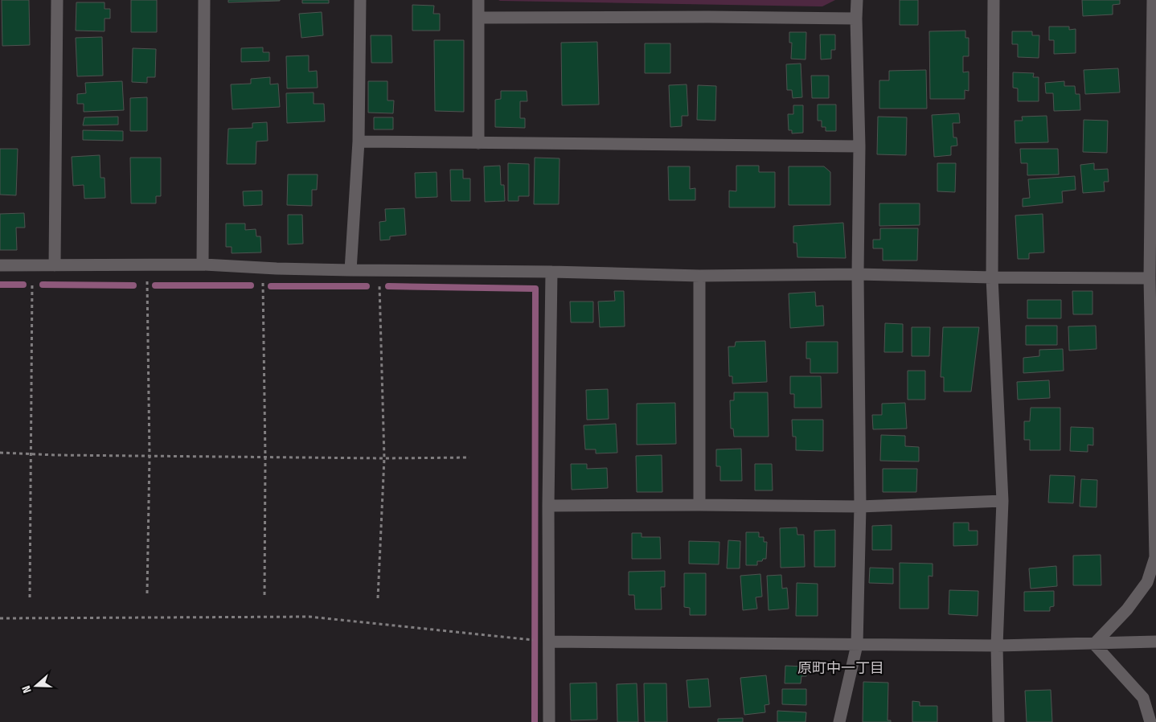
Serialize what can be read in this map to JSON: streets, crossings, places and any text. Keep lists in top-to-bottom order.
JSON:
{
  "districts": ["原町中一丁目"],
  "north": "left"
}
